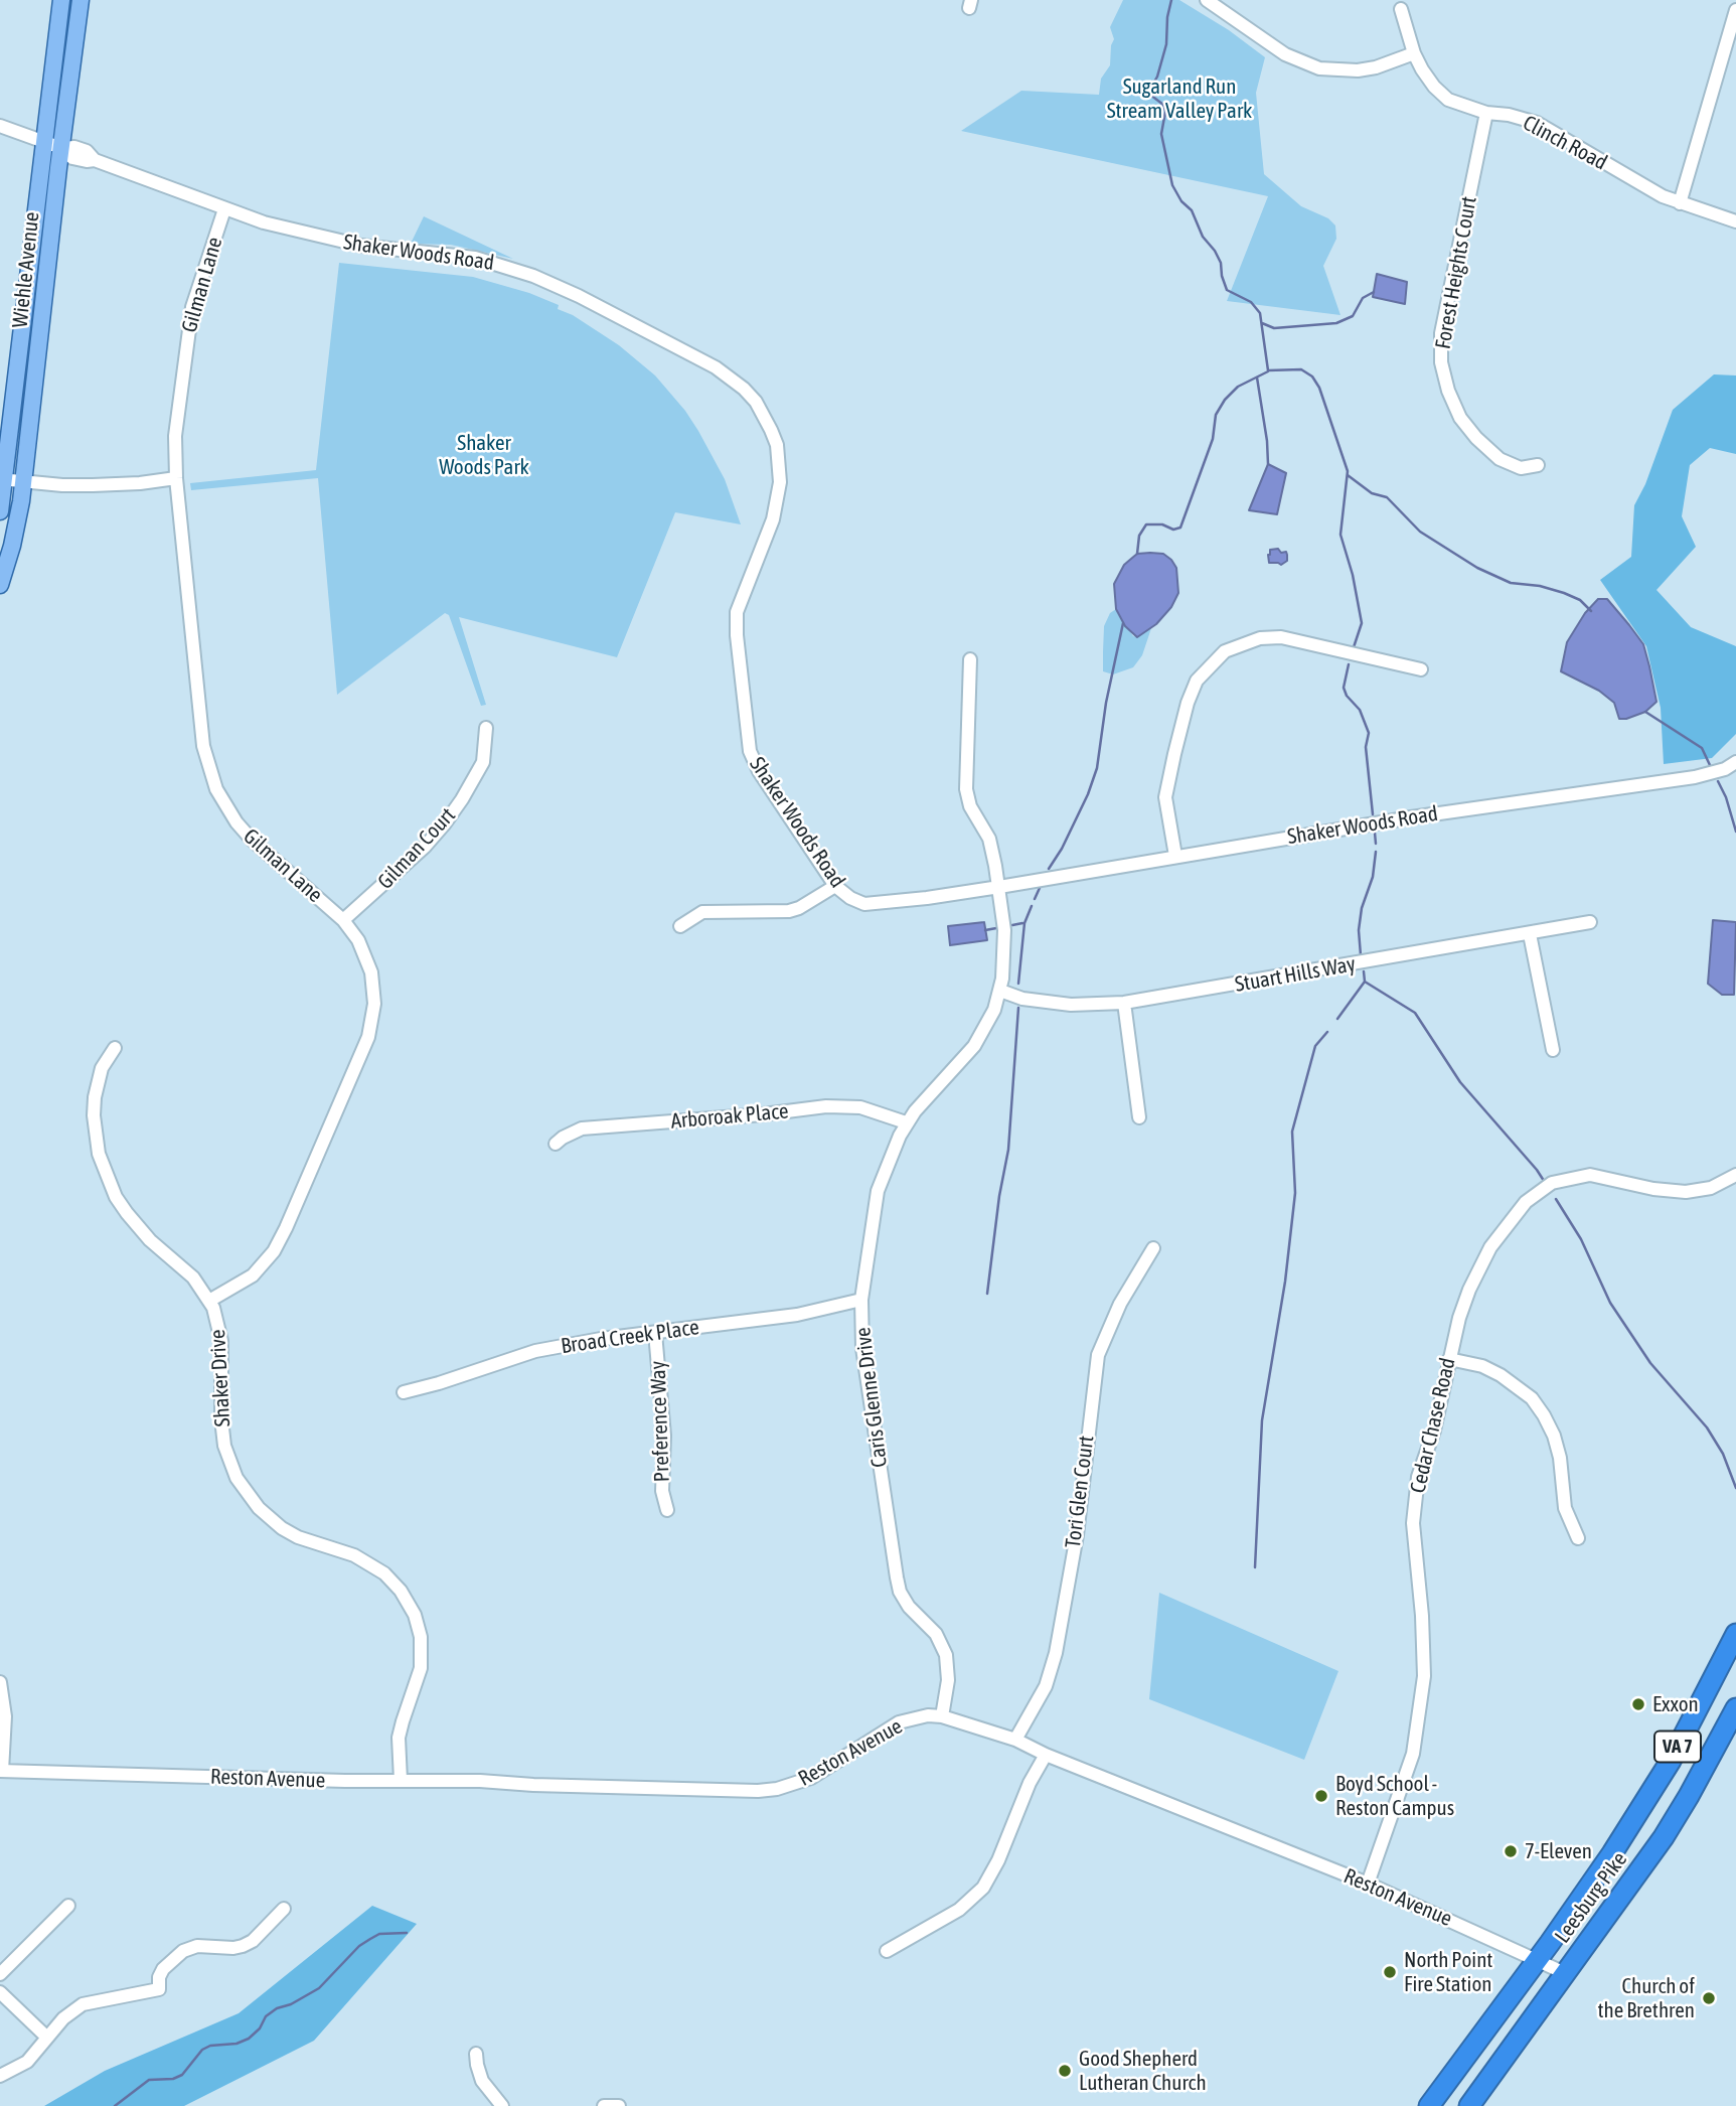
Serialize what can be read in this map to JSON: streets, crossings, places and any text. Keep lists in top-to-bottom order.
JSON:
{
  "streets": {
    "highway": ["VA 7", "Leesburg Pike"],
    "main road": ["Wiehle Avenue"],
    "street": [
      "Clinch Road",
      "Shaker Woods Road",
      "Forest Heights Court",
      "Gilman Lane",
      "Gilman Court",
      "Stuart Hills Way",
      "Arboroak Place",
      "Broad Creek Place",
      "Shaker Drive",
      "Caris Glenne Drive",
      "Preference Way",
      "Cedar Chase Road",
      "Tori Glen Court",
      "Reston Avenue"
    ]
  },
  "crossings": [
    ["Clinch Road", "Forest Heights Court"],
    ["Shaker Woods Road", "Wiehle Avenue"],
    ["Shaker Woods Road", "Gilman Lane"],
    ["Shaker Woods Road", "Caris Glenne Drive"],
    ["Gilman Lane", "Gilman Court"],
    ["Gilman Lane", "Shaker Drive"],
    ["Stuart Hills Way", "Caris Glenne Drive"],
    ["Arboroak Place", "Caris Glenne Drive"],
    ["Broad Creek Place", "Caris Glenne Drive"],
    ["Broad Creek Place", "Preference Way"],
    ["Shaker Drive", "Reston Avenue"],
    ["Caris Glenne Drive", "Reston Avenue"],
    ["Cedar Chase Road", "Reston Avenue"],
    ["Tori Glen Court", "Reston Avenue"],
    ["Reston Avenue", "Leesburg Pike"]
  ],
  "parks": ["Sugarland Run Stream Valley Park", "Shaker Woods Park"],
  "places": [
    "Exxon",
    "Boyd School - Reston Campus",
    "7-Eleven",
    "North Point Fire Station",
    "Church of the Brethren",
    "Good Shepherd Lutheran Church"
  ]
}
